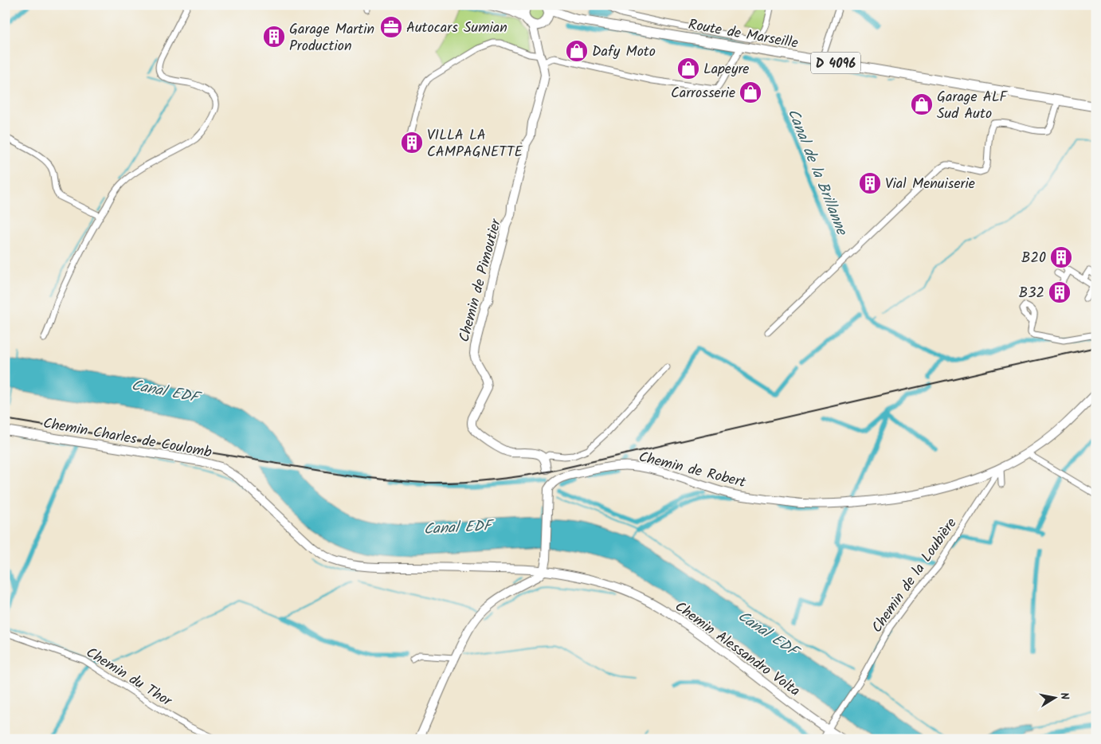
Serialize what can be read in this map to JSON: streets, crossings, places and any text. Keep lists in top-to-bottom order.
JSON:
{
  "streets": {
    "main road": ["Route de Marseille", "D 4096"],
    "street": [
      "Chemin de Pimoutier",
      "Chemin Charles de Coulomb",
      "Chemin de Robert",
      "Chemin de la Loubière",
      "Chemin Alessandro Volta",
      "Chemin du Thor"
    ]
  },
  "crossings": [
    ["Route de Marseille", "Chemin de Pimoutier"],
    ["Chemin Charles de Coulomb", "Chemin Alessandro Volta"],
    ["Chemin de Robert", "Chemin de la Loubière"],
    ["Chemin de la Loubière", "Chemin Alessandro Volta"]
  ],
  "water": ["Canal de la Brillanne", "Canal EDF"],
  "places": {
    "office": ["Autocars Sumian"],
    "building": [
      "Garage Martin Production",
      "VILLA LA CAMPAGNETTE",
      "Vial Menuiserie",
      "B20",
      "B32"
    ],
    "shop": [
      "Dafy Moto",
      "Lapeyre",
      "Carrosserie",
      "Garage ALF Sud Auto"
    ]
  },
  "north": "right"
}
